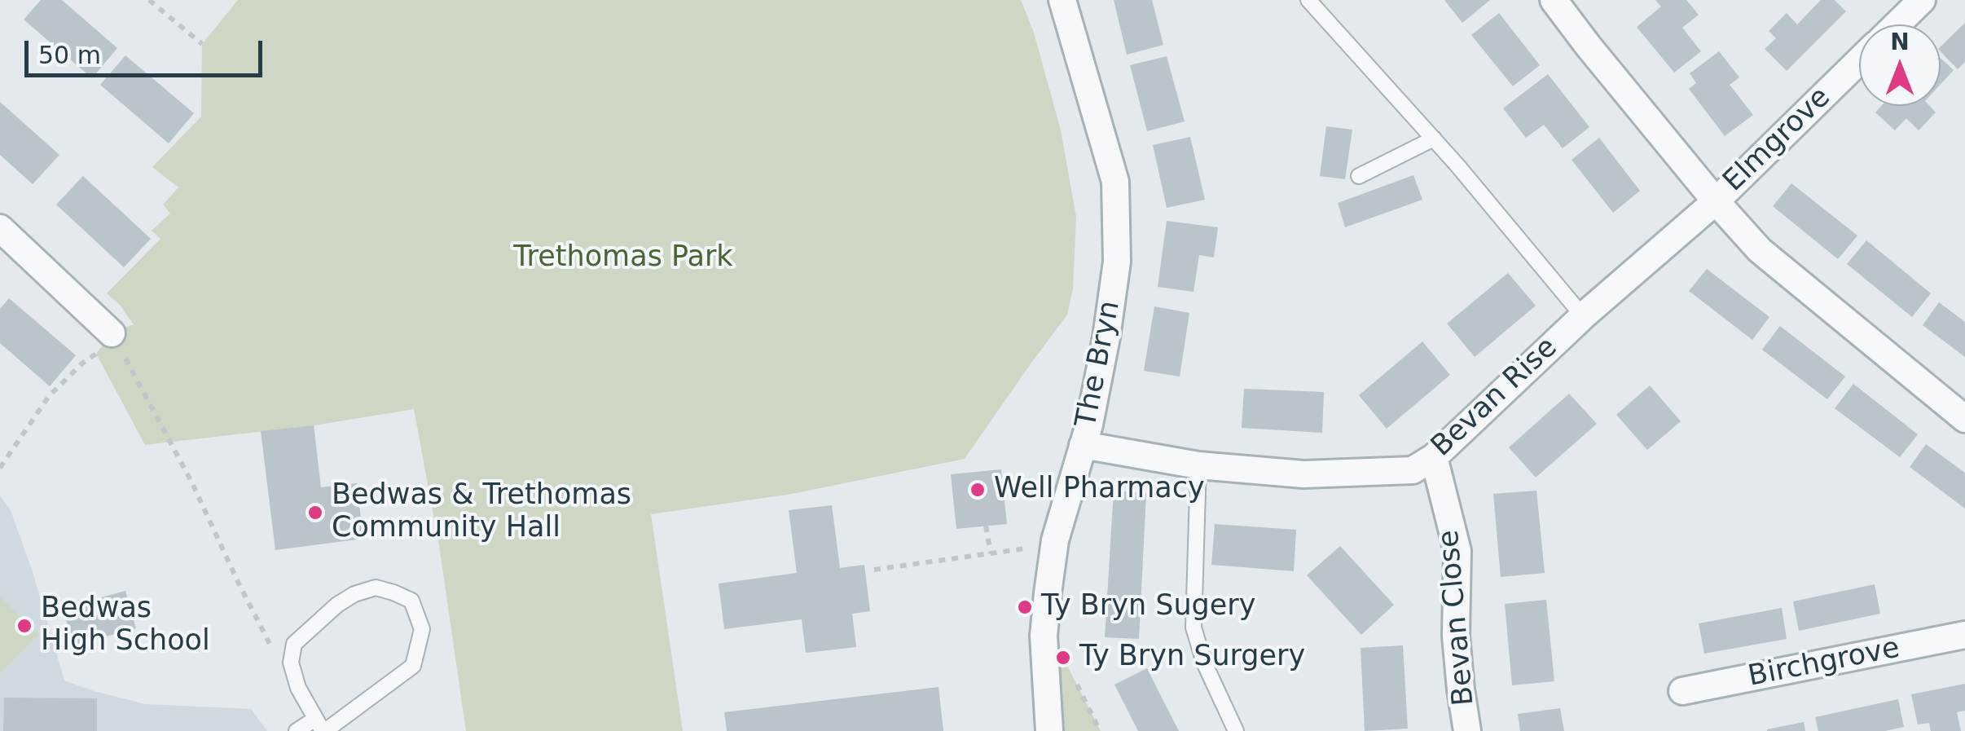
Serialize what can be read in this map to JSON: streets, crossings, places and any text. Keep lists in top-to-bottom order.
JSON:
{
  "streets": {
    "street": [
      "Elmgrove",
      "The Bryn",
      "Bevan Rise",
      "Bevan Close",
      "Birchgrove"
    ]
  },
  "crossings": [
    ["Elmgrove", "Bevan Rise"],
    ["The Bryn", "Bevan Rise"],
    ["Bevan Rise", "Bevan Close"]
  ],
  "parks": ["Trethomas Park"],
  "places": [
    "Well Pharmacy",
    "Bedwas & Trethomas Community Hall",
    "Ty Bryn Sugery",
    "Bedwas High School",
    "Ty Bryn Surgery"
  ],
  "scale_bar": "50 m",
  "north": "top"
}
